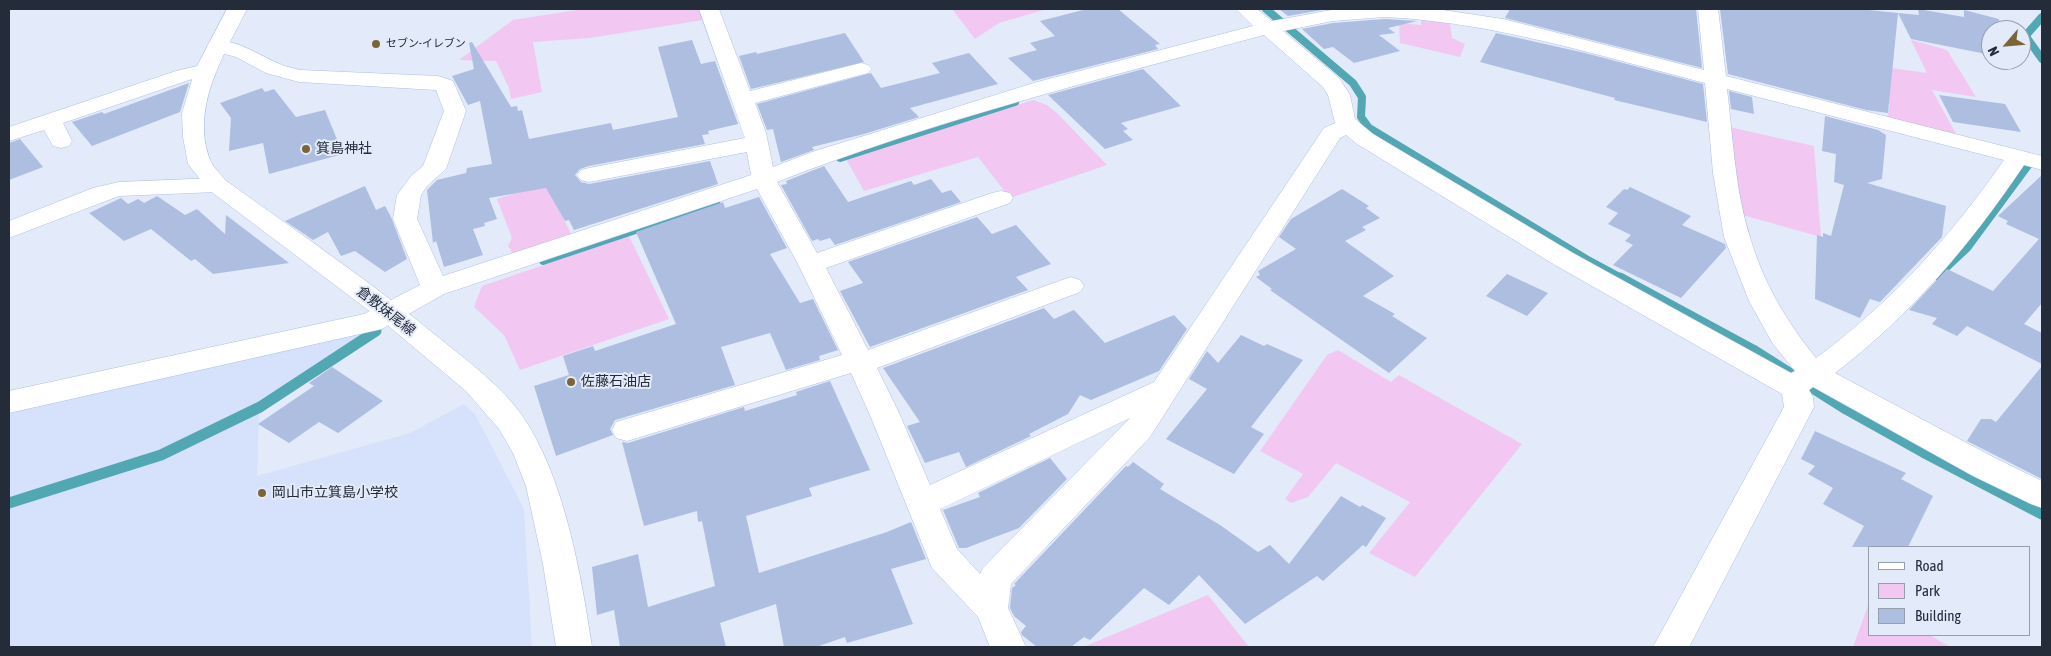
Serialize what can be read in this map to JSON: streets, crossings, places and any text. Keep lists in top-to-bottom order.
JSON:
{
  "streets": {
    "street": ["倉敷妹尾線"]
  },
  "places": [
    "セブン-イレブン",
    "箕島神社",
    "佐藤石油店",
    "岡山市立箕島小学校"
  ],
  "legend": ["Road", "Park", "Building"],
  "north": "bottom left"
}
